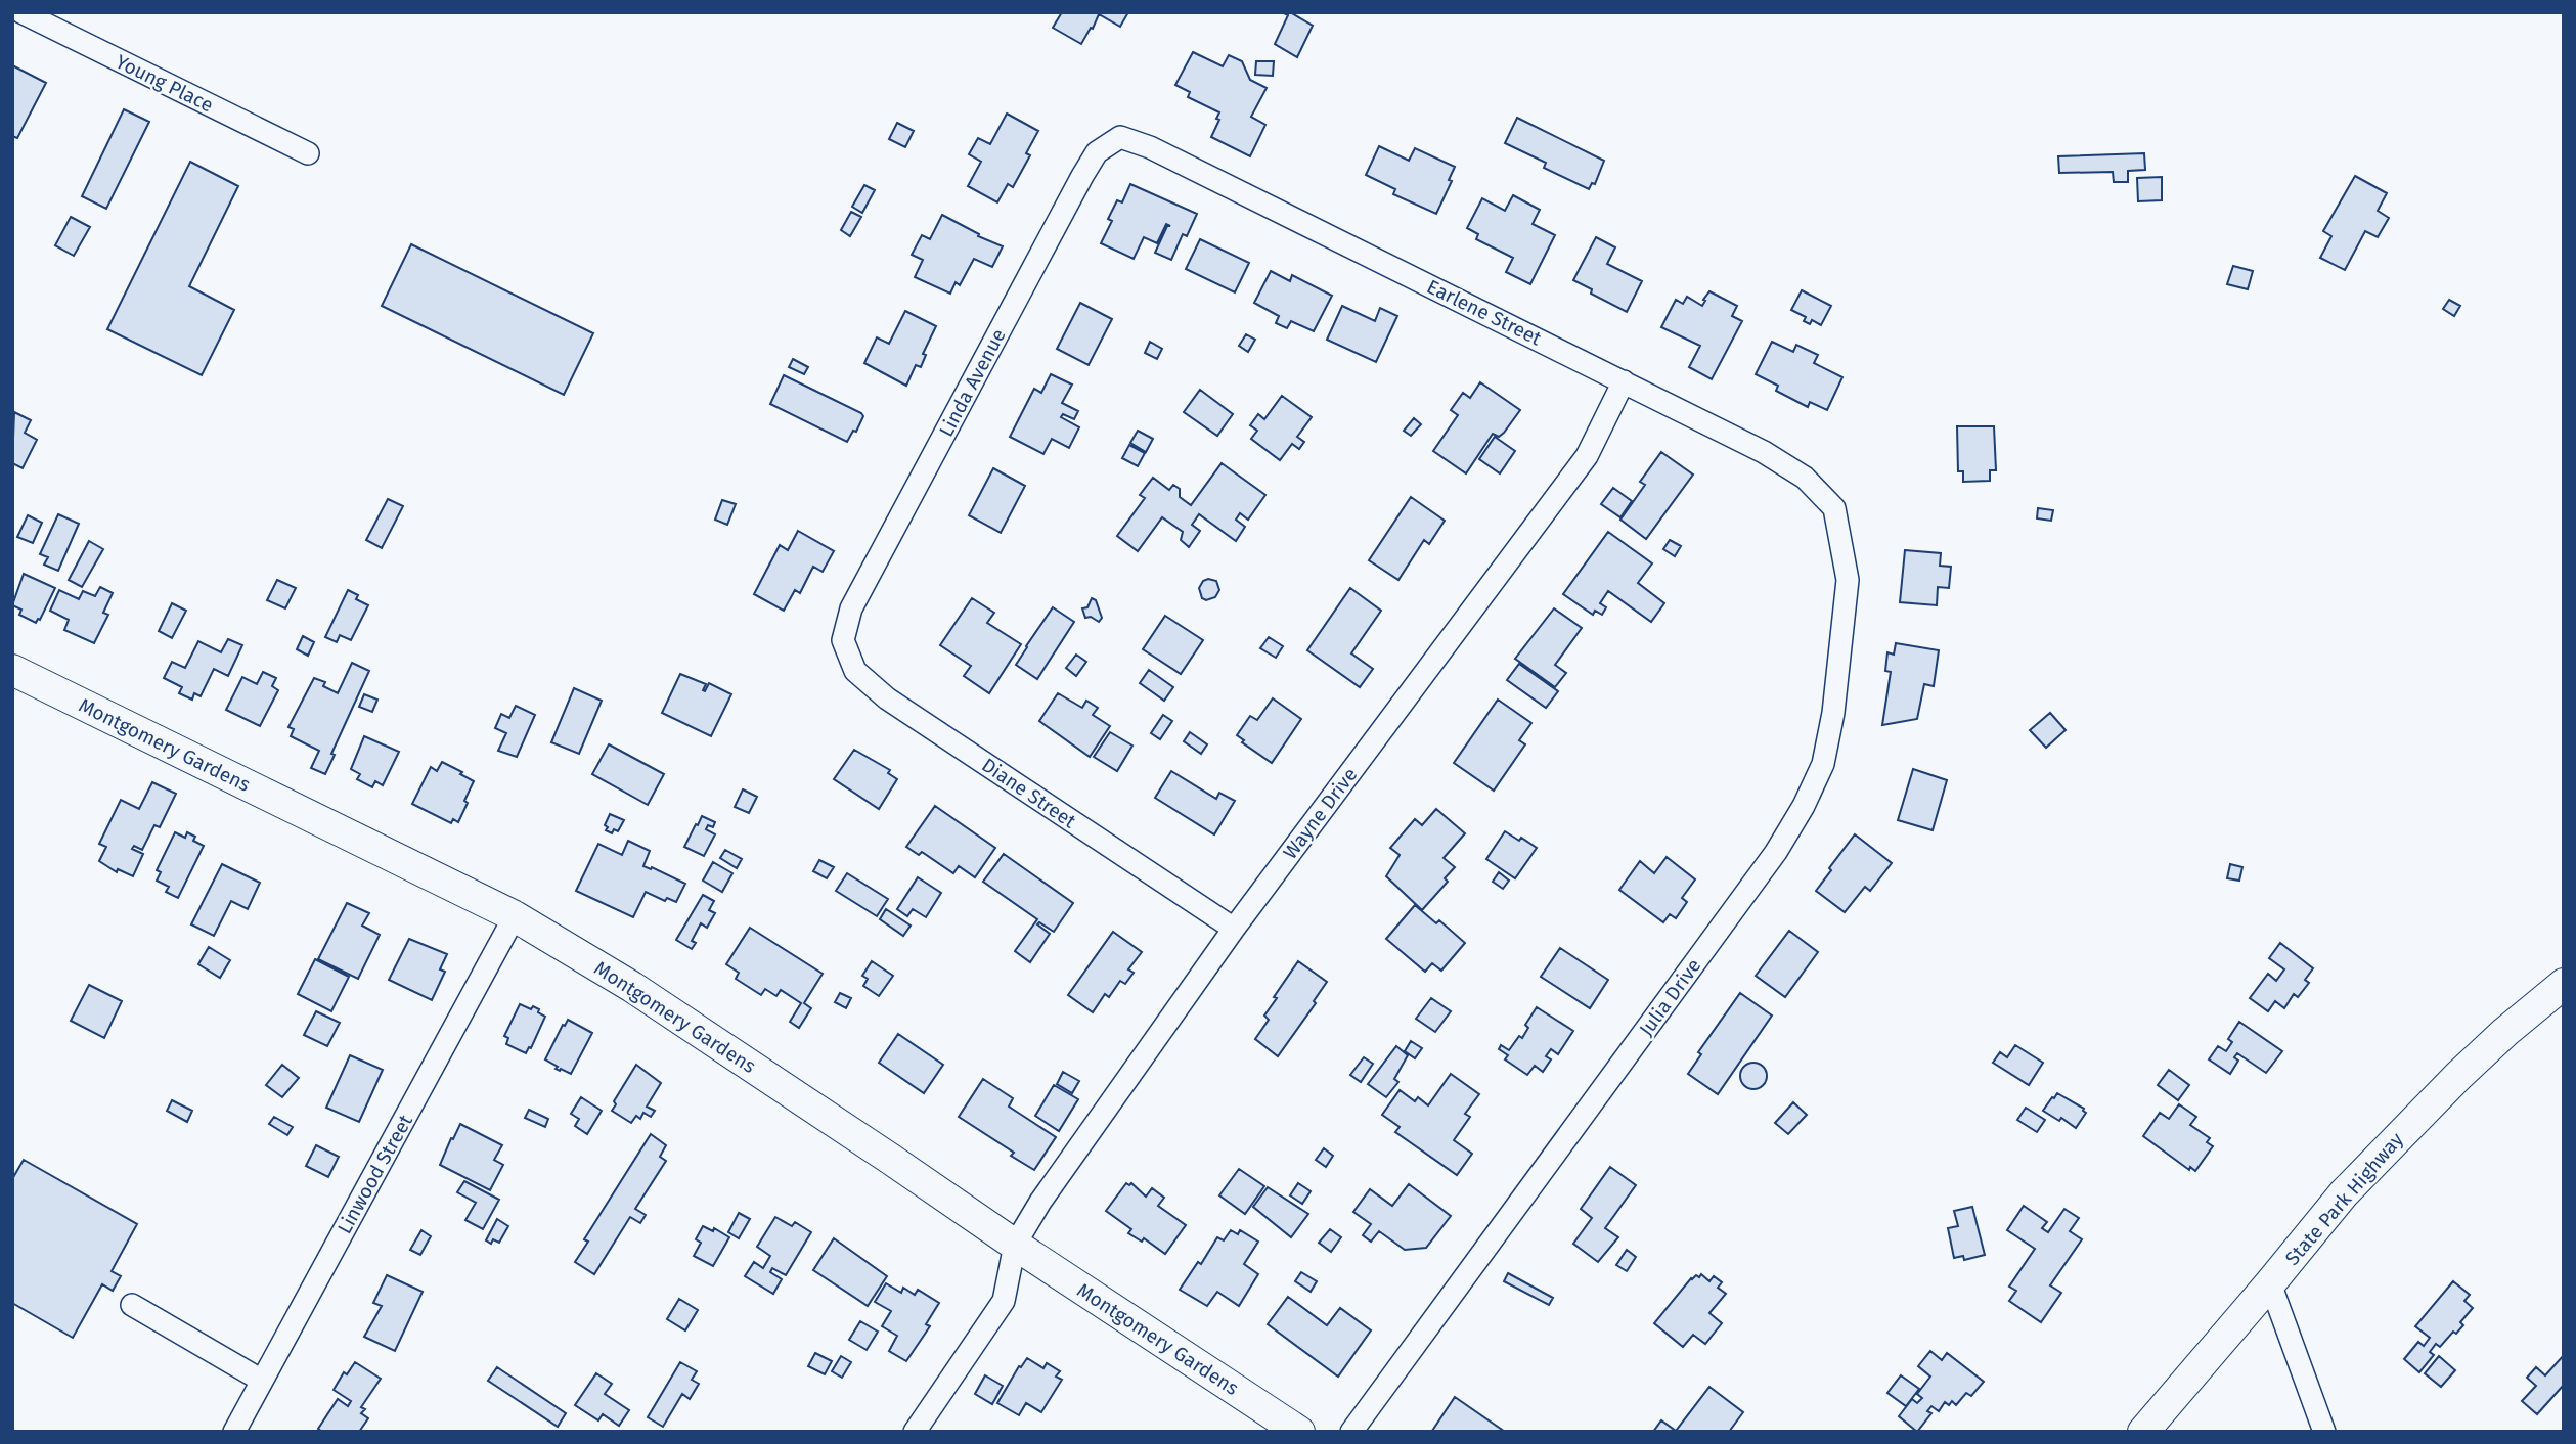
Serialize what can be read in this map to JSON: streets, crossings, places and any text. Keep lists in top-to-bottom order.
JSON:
{
  "streets": {
    "street": [
      "Young Place",
      "Earlene Street",
      "Linda Avenue",
      "Montgomery Gardens",
      "Diane Street",
      "Wayne Drive",
      "Julia Drive",
      "Linwood Street",
      "State Park Highway"
    ]
  },
  "crossings": [
    ["Earlene Street", "Linda Avenue"],
    ["Earlene Street", "Wayne Drive"],
    ["Earlene Street", "Julia Drive"],
    ["Linda Avenue", "Diane Street"],
    ["Montgomery Gardens", "Wayne Drive"],
    ["Montgomery Gardens", "Linwood Street"],
    ["Diane Street", "Wayne Drive"]
  ]
}
